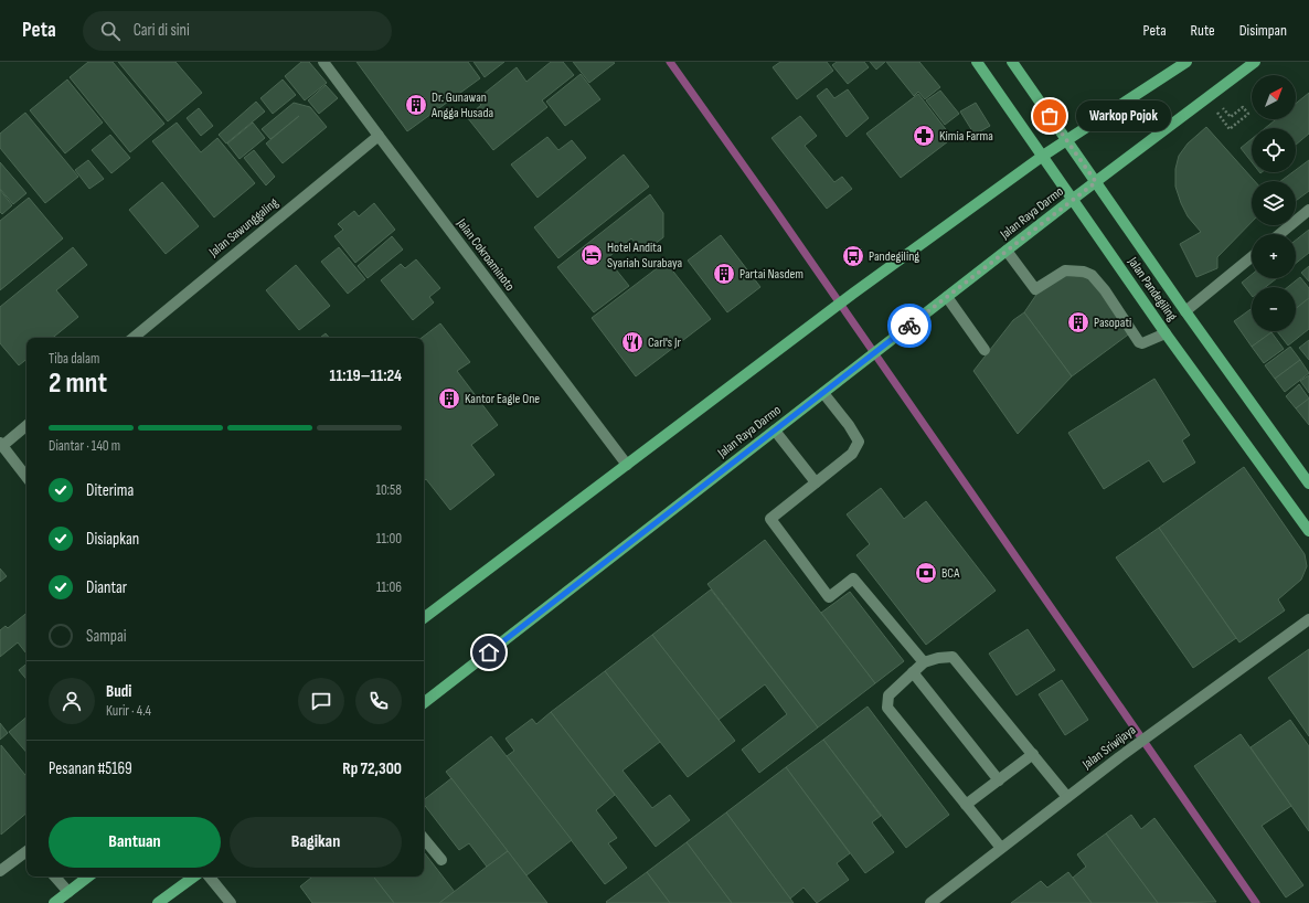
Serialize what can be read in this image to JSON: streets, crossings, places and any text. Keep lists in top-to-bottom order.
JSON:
{
  "streets": {
    "main road": ["Jalan Raya Darmo", "Jalan Pandegiling"],
    "street": ["Jalan Sawunggaling", "Jalan Cokroaminoto", "Jalan Sriwijaya"]
  },
  "crossings": [
    ["Jalan Raya Darmo", "Jalan Pandegiling"],
    ["Jalan Sawunggaling", "Jalan Cokroaminoto"]
  ],
  "places": {
    "building": [
      "Dr. Gunawan Angga Husada",
      "Partai Nasdem",
      "Pasopati",
      "Kantor Eagle One"
    ],
    "other": ["Warkop Pojok"],
    "pharmacy": ["Kimia Farma"],
    "hotel": ["Hotel Andita Syariah Surabaya"],
    "bus stop": ["Pandegiling"],
    "restaurant": ["Carl's Jr"],
    "bank": ["BCA"]
  },
  "north": "top right",
  "page": {
    "header": "Peta",
    "search": "Cari di sini",
    "nav": ["Peta", "Rute", "Disimpan"],
    "map_buttons": ["+", "−"],
    "bubble": "Warkop Pojok",
    "heading": ["2 mnt", "Tiba dalam", "11:19–11:24"],
    "panel": [
      "Budi",
      "Kurir · 4.4",
      "Pesanan #5169",
      "Rp 72,300"
    ],
    "bar": "Diantar · 140 m",
    "list": [
      ["Diterima", "10:58"],
      ["Disiapkan", "11:00"],
      ["Diantar", "11:06"],
      "Sampai"
    ],
    "buttons": ["Bantuan", "Bagikan"]
  }
}
